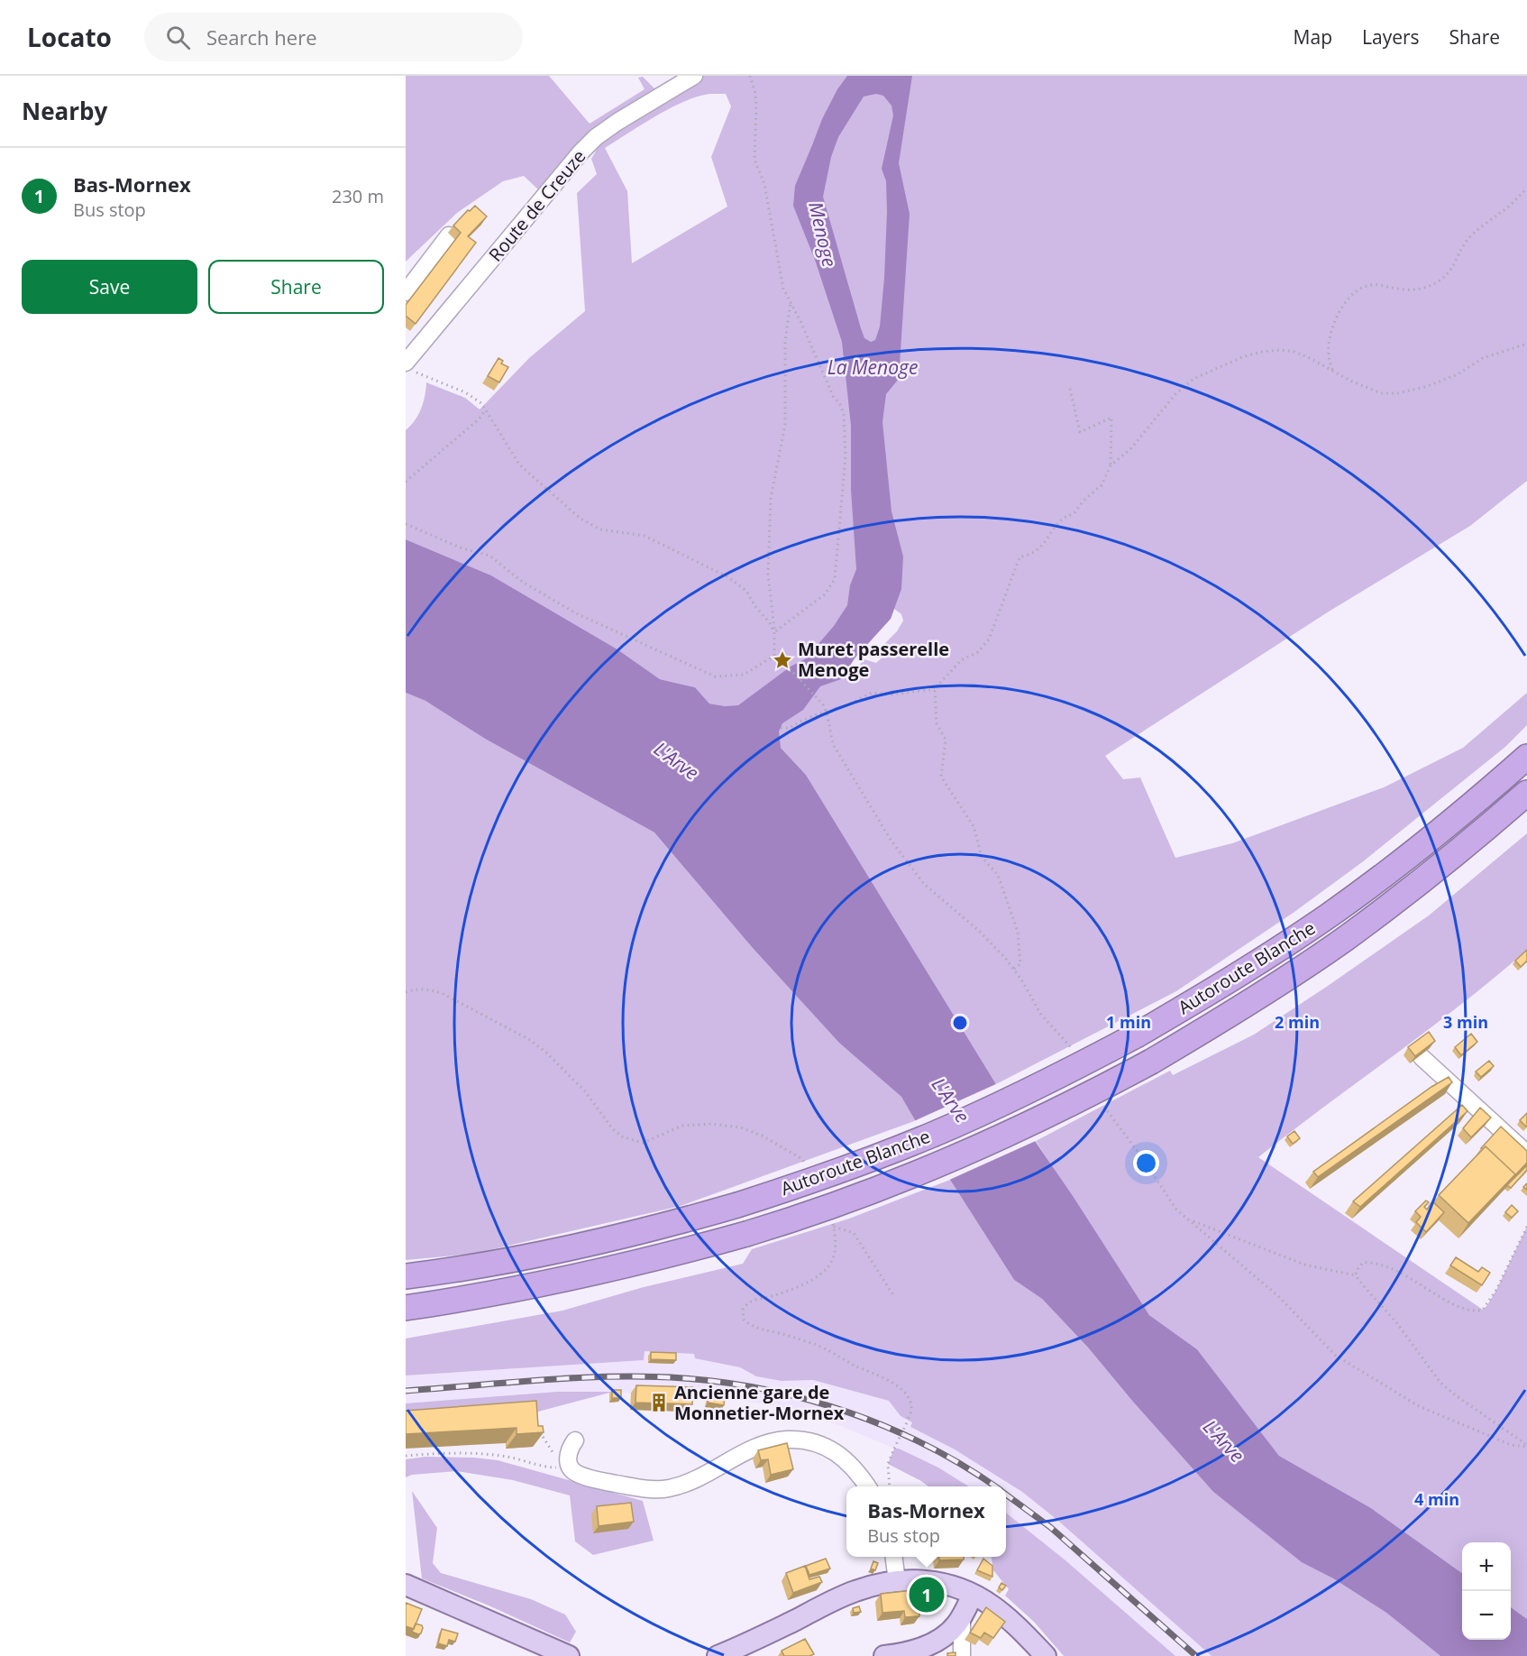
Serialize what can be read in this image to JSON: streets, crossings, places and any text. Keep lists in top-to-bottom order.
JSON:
{
  "streets": {
    "highway": ["Autoroute Blanche"],
    "street": ["Route de Creuze"]
  },
  "water": ["Menoge", "La Menoge", "L'Arve"],
  "places": {
    "place": ["Muret passerelle Menoge"],
    "building": ["Ancienne gare de Monnetier-Mornex"]
  },
  "page": {
    "header": "Locato",
    "search": "Search here",
    "nav": ["Map", "Layers", "Share"],
    "heading": "Nearby",
    "list": [
      {
        "mark": "1",
        "name": "Bas-Mornex",
        "note": "Bus stop",
        "value": "230 m"
      }
    ],
    "buttons": ["Save", "Share"],
    "popup": ["Bas-Mornex", "Bus stop"],
    "map_buttons": ["+", "−"],
    "pins": "1"
  },
  "rings": [
    "1 min",
    "2 min",
    "3 min",
    "4 min"
  ]
}
